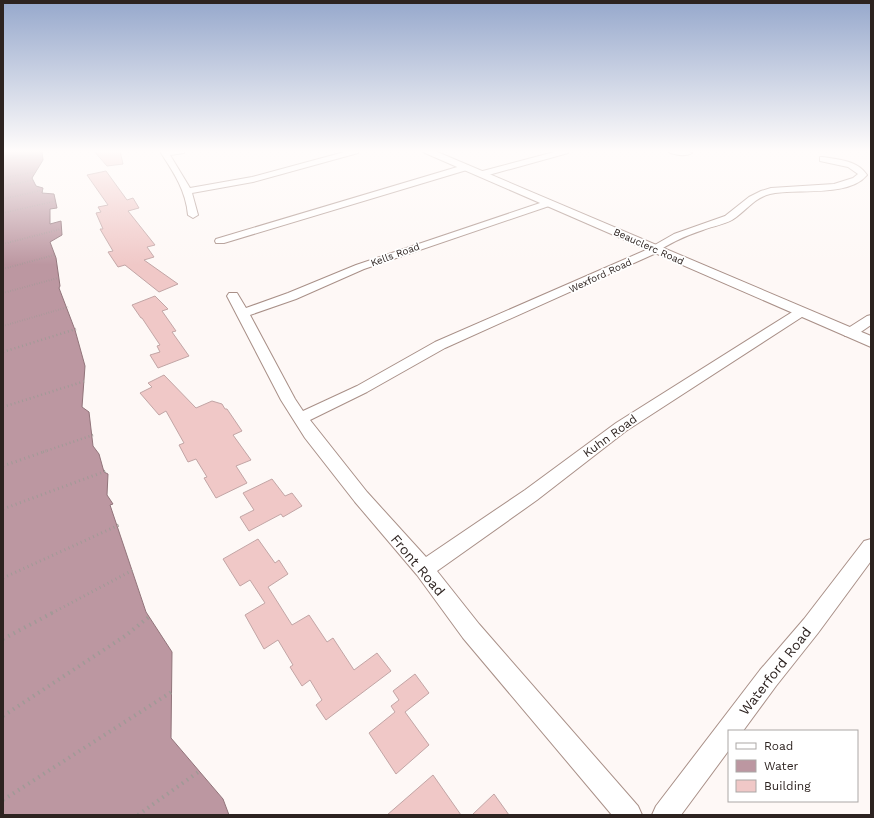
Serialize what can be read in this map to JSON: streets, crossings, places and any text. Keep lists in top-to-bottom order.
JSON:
{
  "streets": {
    "street": [
      "Beauclerc Road",
      "Kells Road",
      "Wexford Road",
      "Kuhn Road",
      "Front Road",
      "Waterford Road"
    ]
  },
  "crossings": [
    ["Beauclerc Road", "Kells Road"],
    ["Beauclerc Road", "Wexford Road"],
    ["Beauclerc Road", "Kuhn Road"],
    ["Kells Road", "Front Road"],
    ["Wexford Road", "Front Road"],
    ["Kuhn Road", "Front Road"]
  ],
  "legend": ["Road", "Water", "Building"]
}
